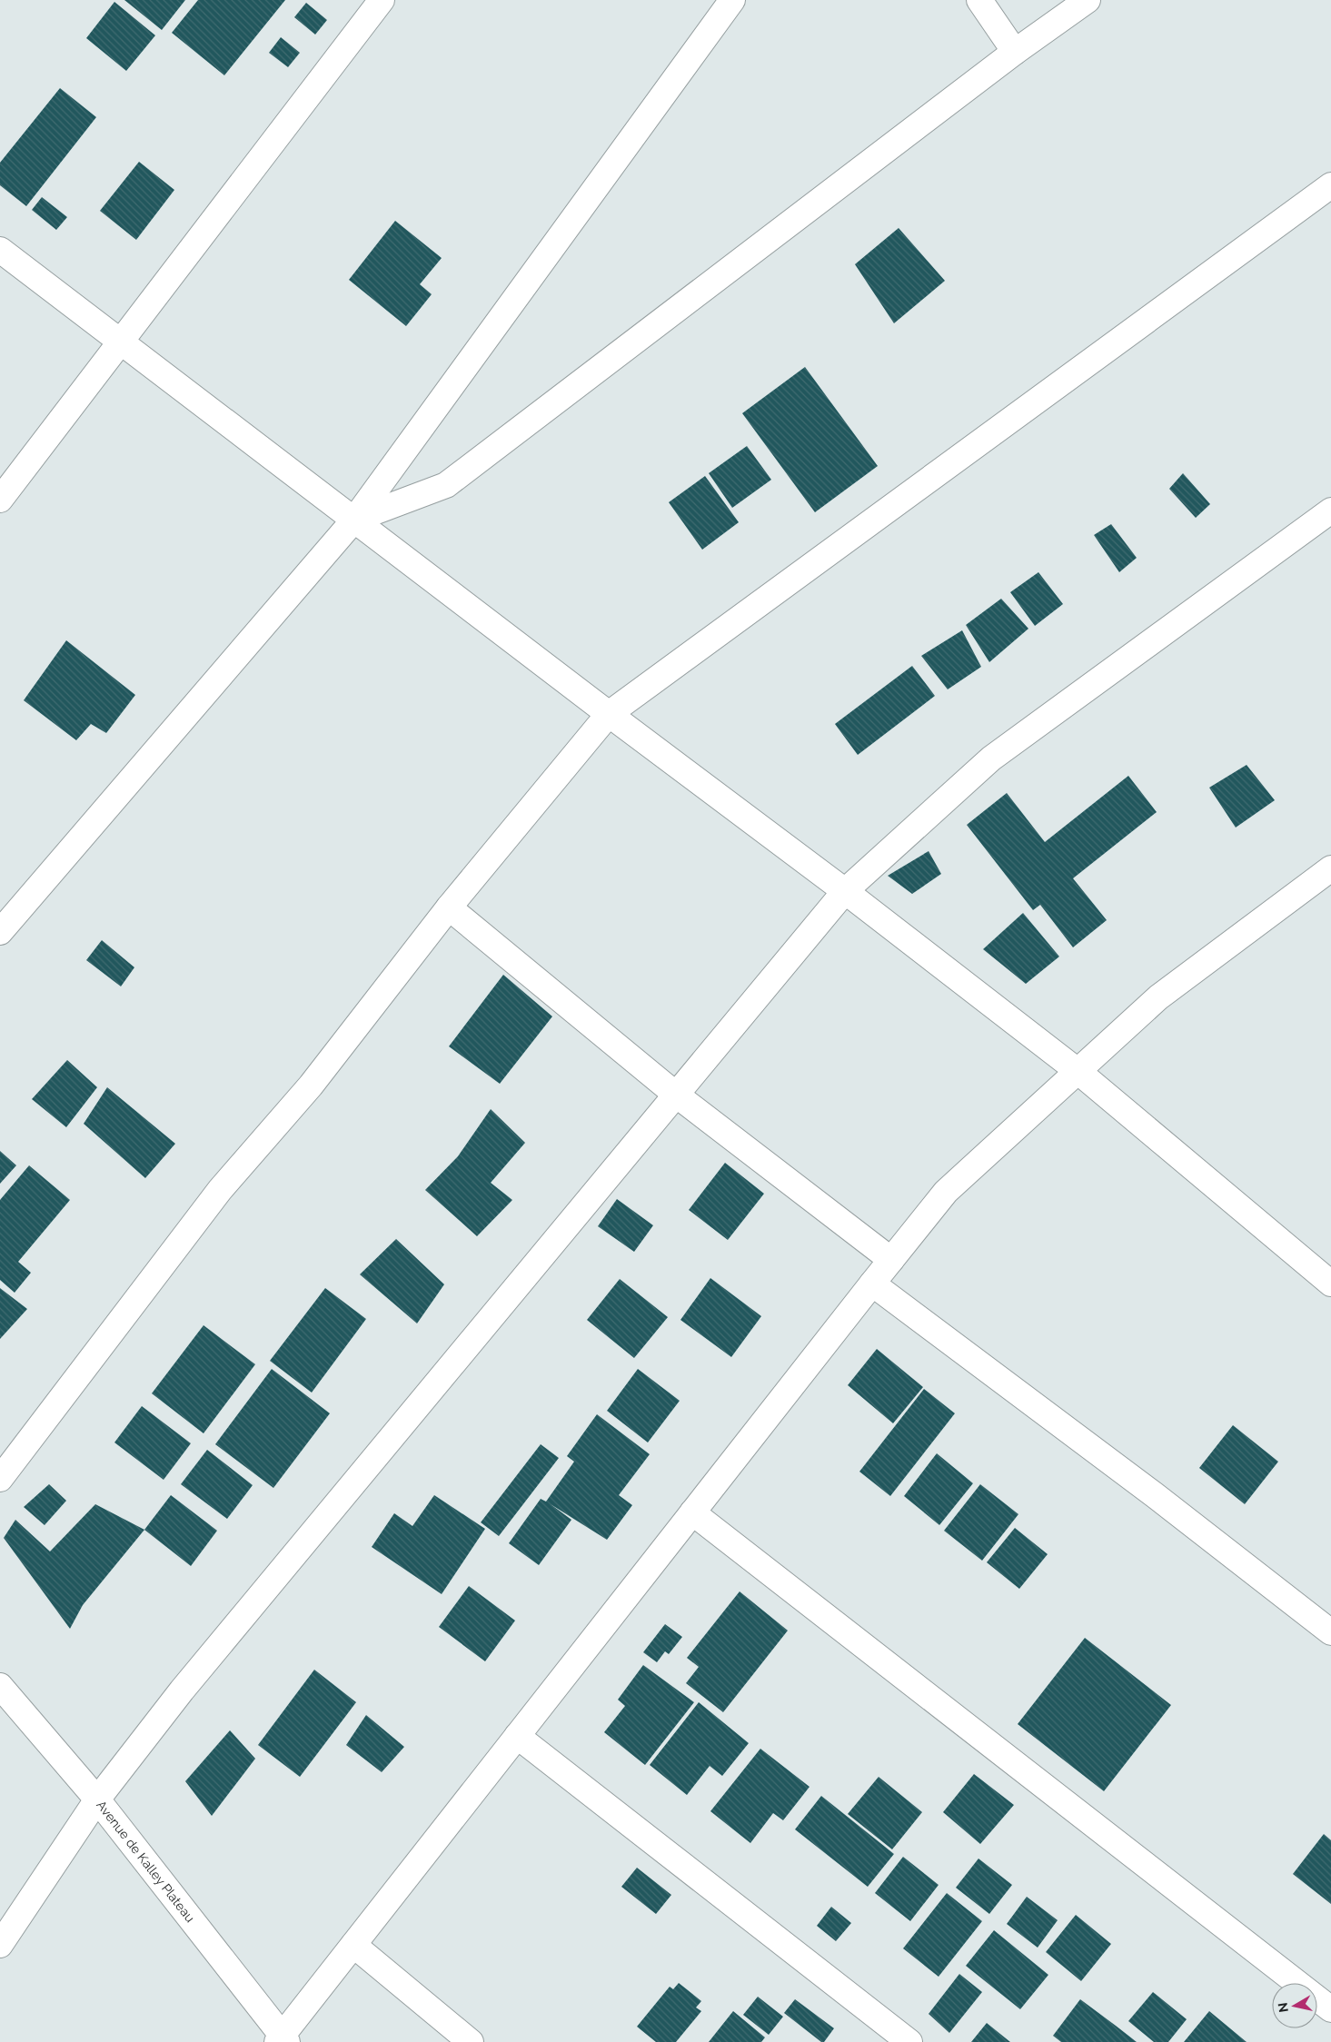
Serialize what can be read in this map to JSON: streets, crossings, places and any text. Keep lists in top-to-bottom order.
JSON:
{
  "streets": {
    "street": ["Avenue de Kalley Plateau"]
  },
  "north": "left"
}
